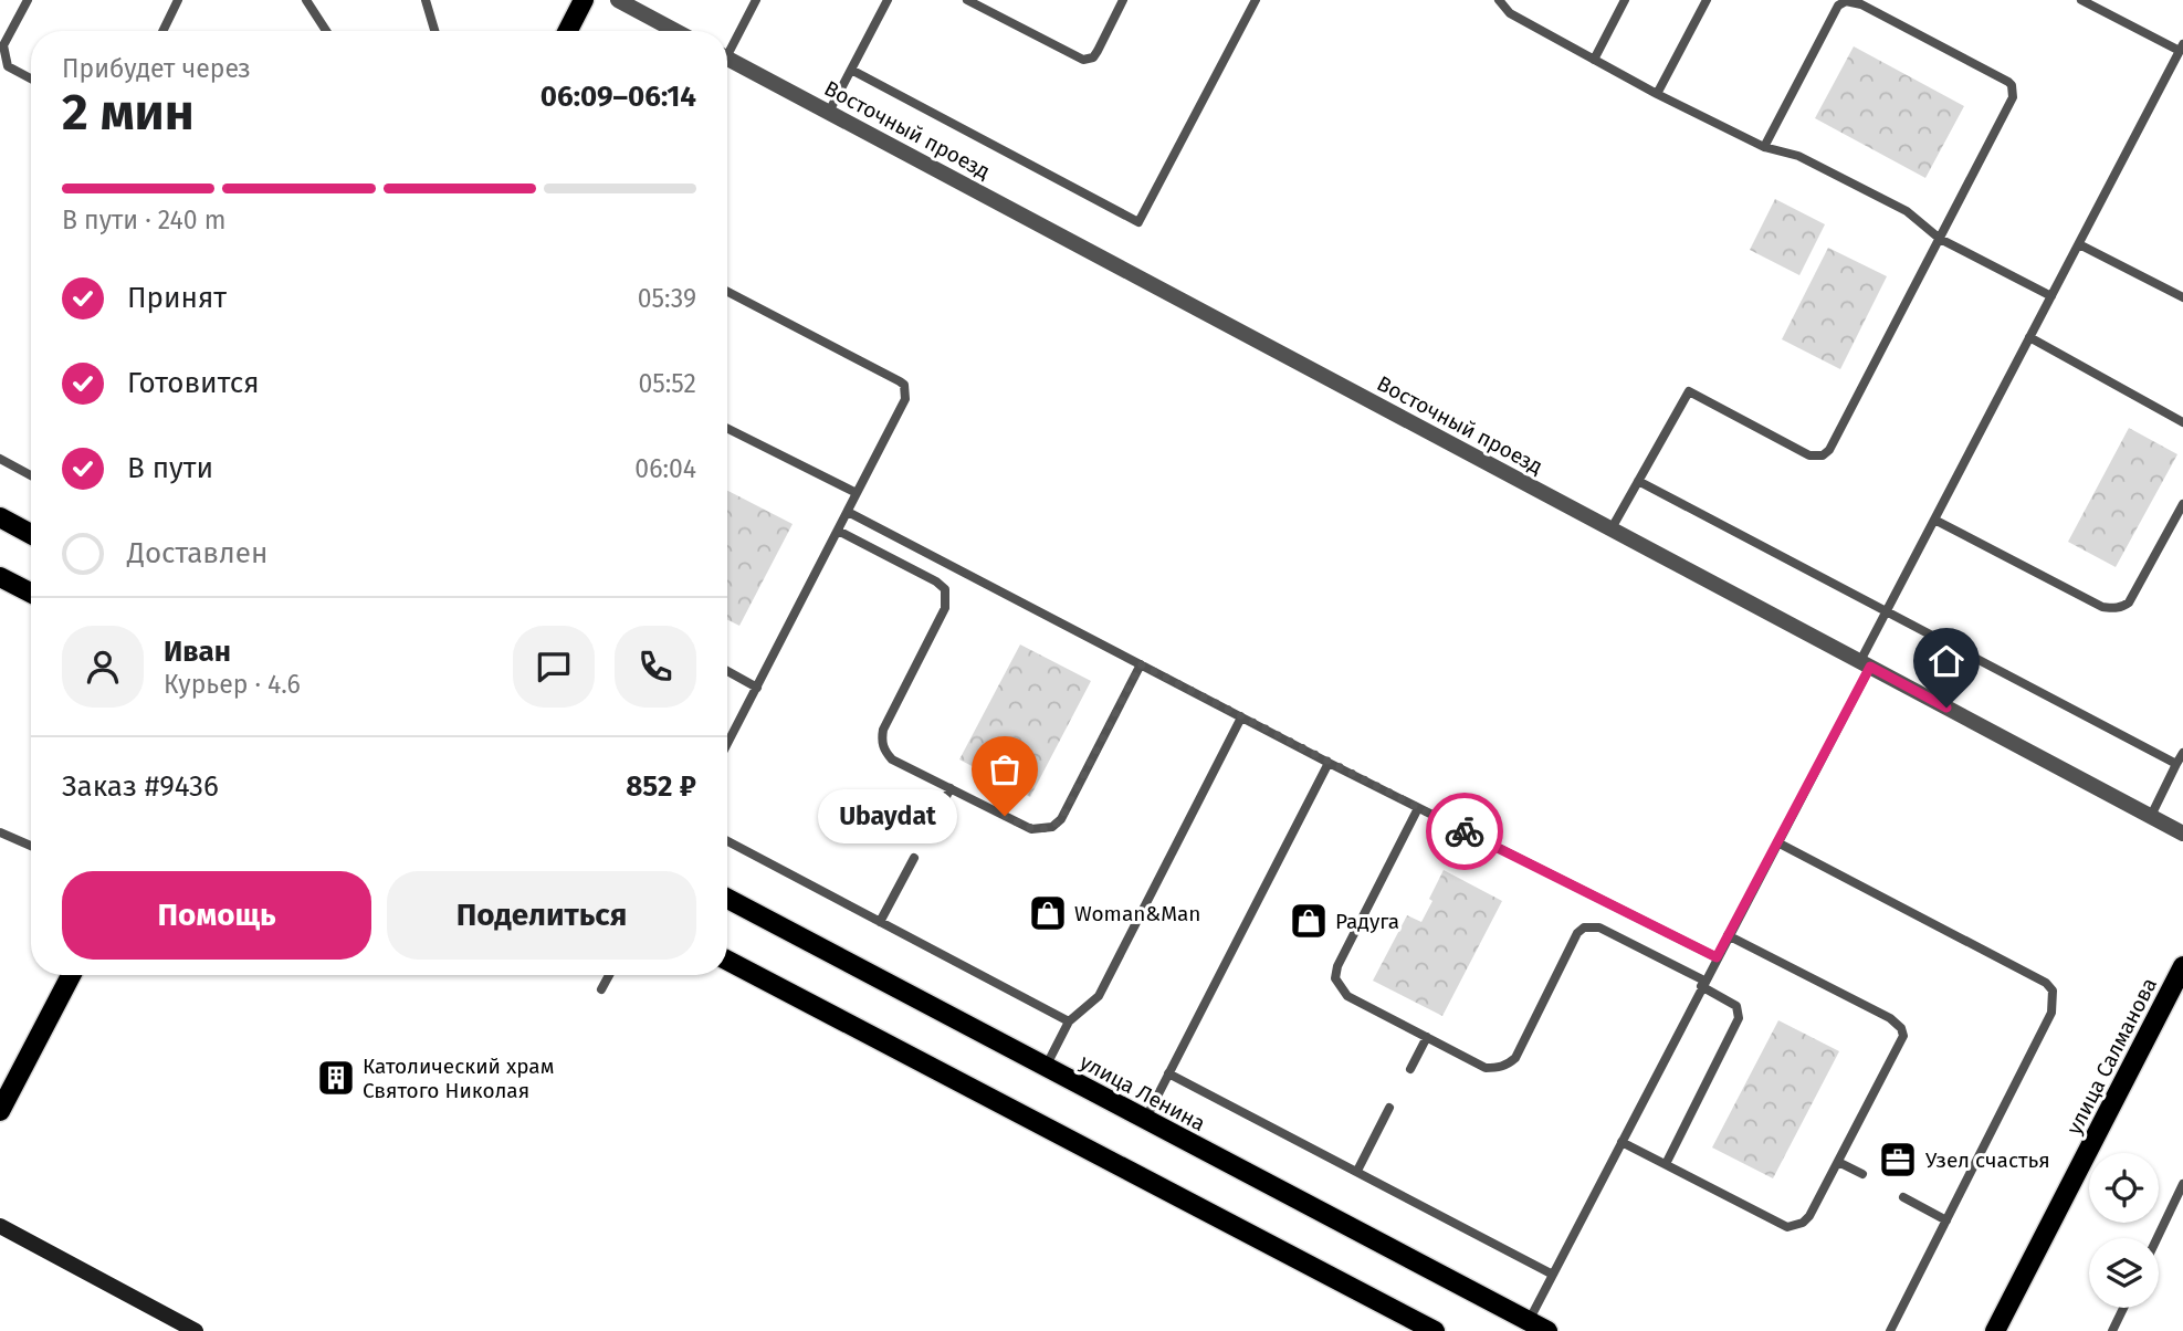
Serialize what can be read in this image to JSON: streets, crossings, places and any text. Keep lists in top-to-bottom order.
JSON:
{
  "streets": {
    "main road": ["улица Салманова", "улица Ленина"],
    "street": ["Восточный проезд"]
  },
  "places": {
    "other": ["Ubaydat"],
    "shop": ["Woman&Man", "Радуга"],
    "building": ["Католический храм Святого Николая"],
    "office": ["Узел счастья"]
  },
  "page": {
    "heading": ["2 мин", "Прибудет через", "06:09–06:14"],
    "panel": [
      "Иван",
      "Курьер · 4.6",
      "Заказ #9436",
      "852 ₽"
    ],
    "bar": "В пути · 240 m",
    "list": [
      ["Принят", "05:39"],
      ["Готовится", "05:52"],
      ["В пути", "06:04"],
      "Доставлен"
    ],
    "bubble": "Ubaydat",
    "buttons": ["Помощь", "Поделиться"]
  }
}
